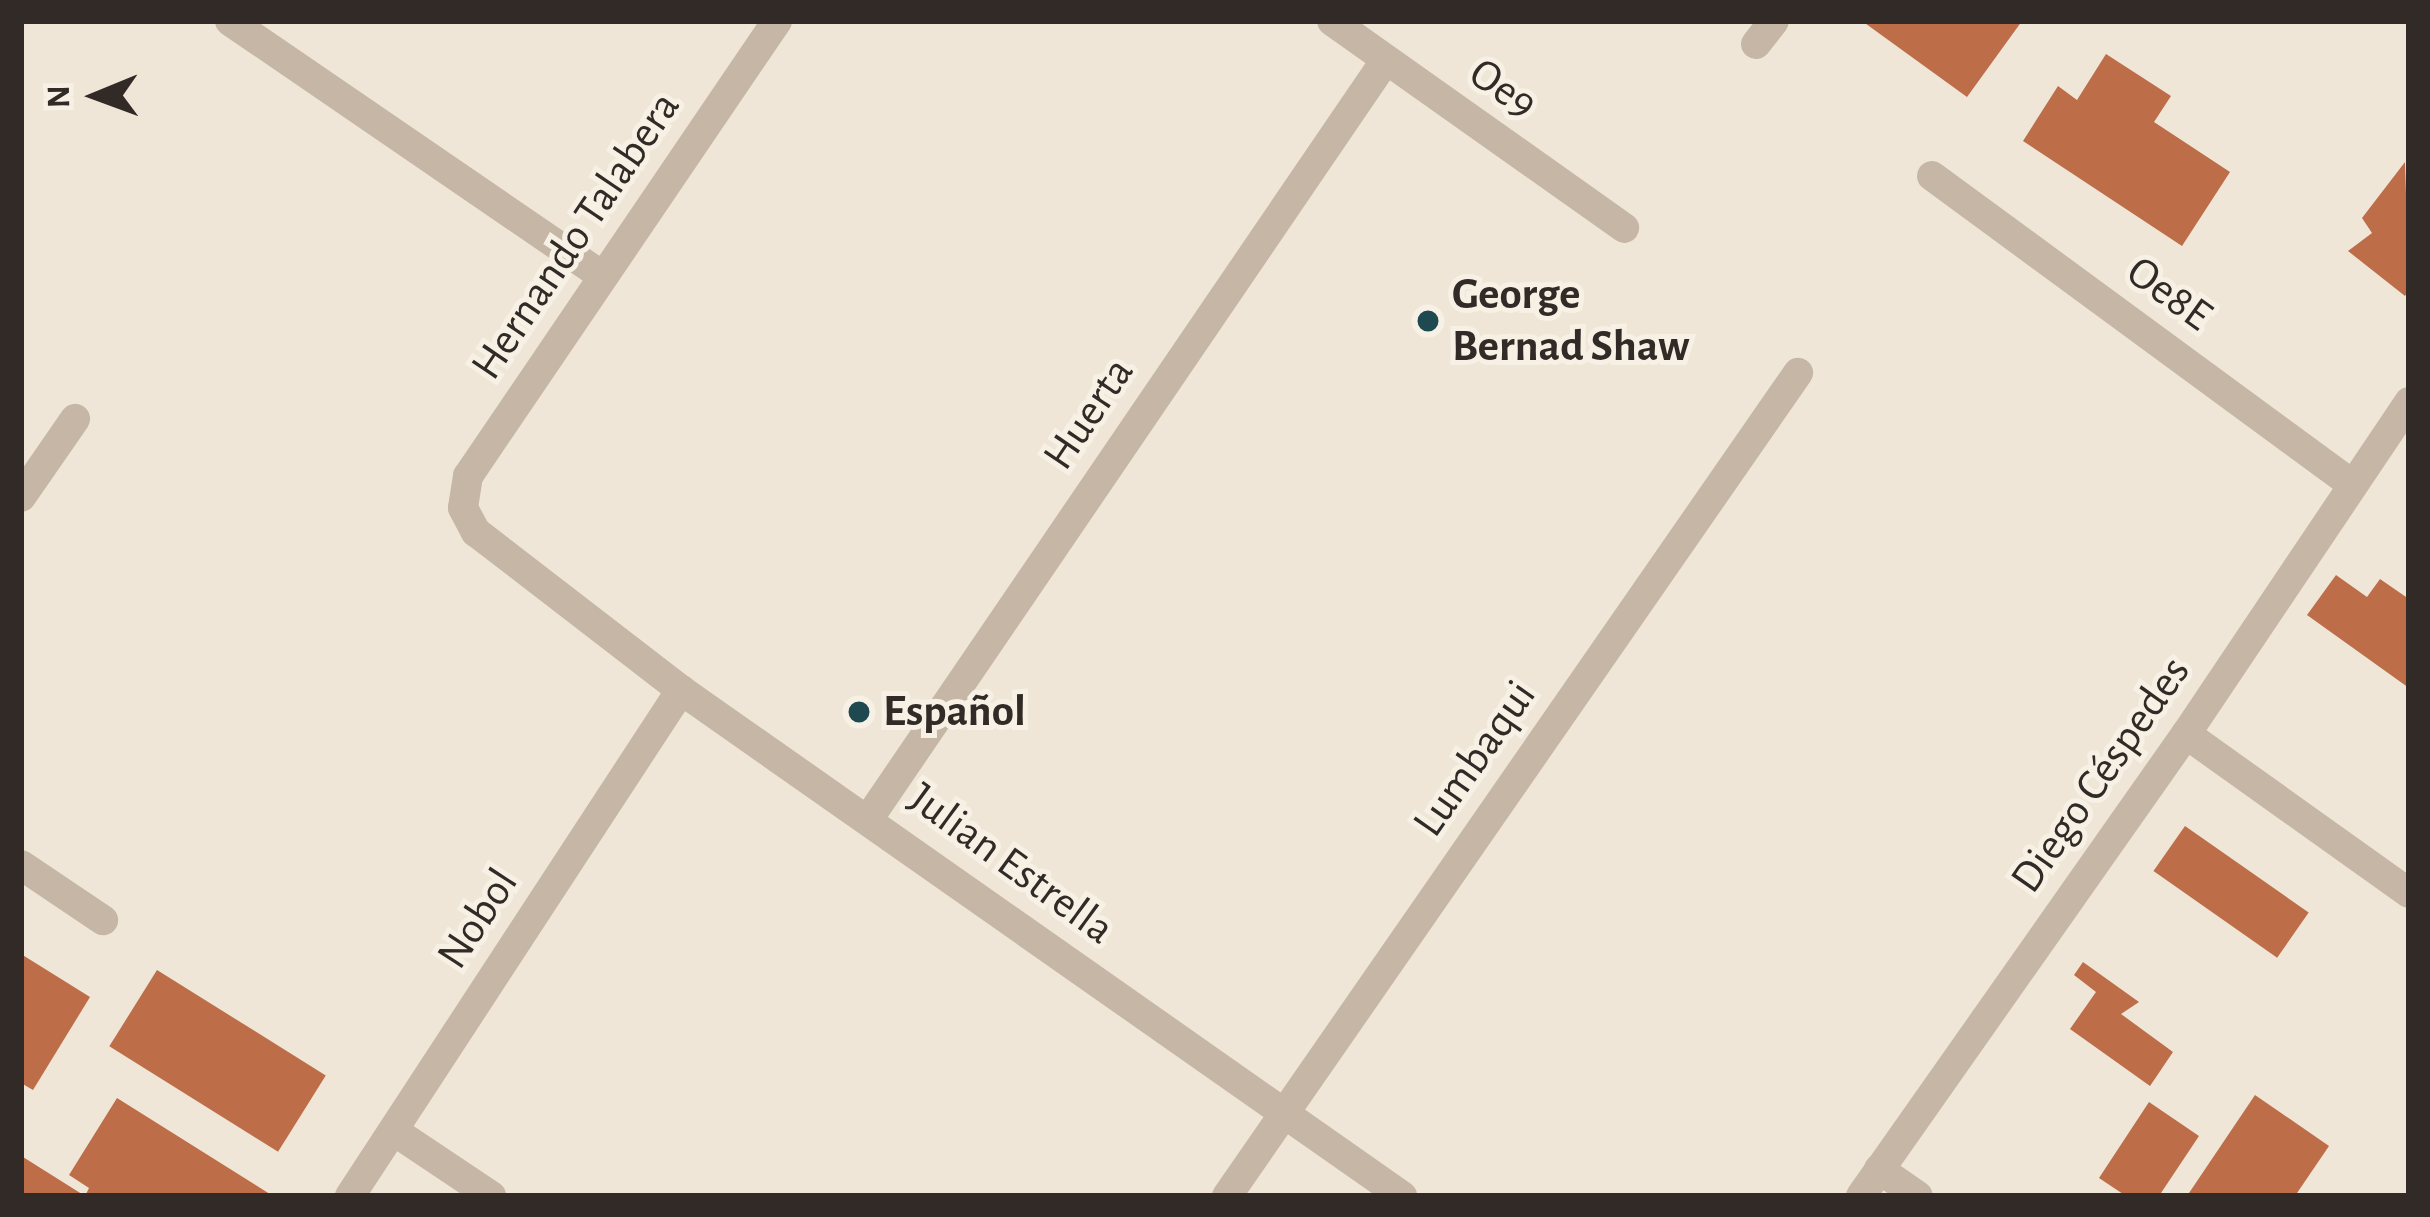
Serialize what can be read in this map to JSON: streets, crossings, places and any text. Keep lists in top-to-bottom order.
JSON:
{
  "streets": {
    "street": [
      "Oe9",
      "Hernando Talabera",
      "Oe8E",
      "Huerta",
      "Lumbaqui",
      "Diego Céspedes",
      "Julian Estrella",
      "Nobol"
    ]
  },
  "crossings": [
    ["Oe9", "Huerta"],
    ["Hernando Talabera", "Julian Estrella"],
    ["Oe8E", "Diego Céspedes"],
    ["Huerta", "Julian Estrella"],
    ["Lumbaqui", "Julian Estrella"],
    ["Julian Estrella", "Nobol"]
  ],
  "places": ["George Bernad Shaw", "Español"],
  "north": "left"
}
